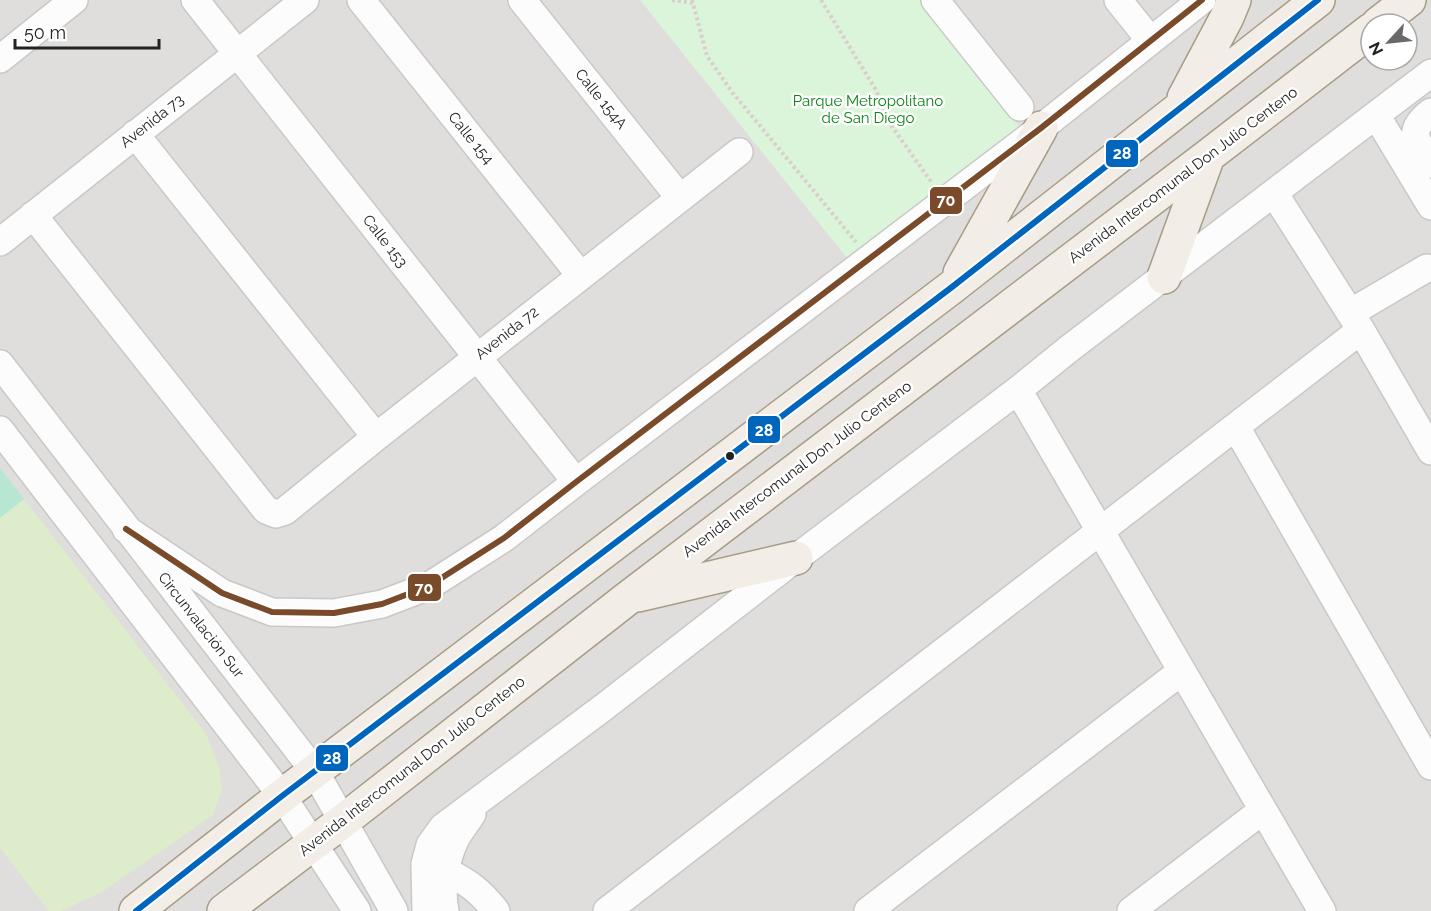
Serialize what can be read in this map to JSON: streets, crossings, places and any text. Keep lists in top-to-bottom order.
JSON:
{
  "streets": {
    "main road": ["Avenida Intercomunal Don Julio Centeno"],
    "street": [
      "Calle 154A",
      "Avenida 73",
      "Calle 154",
      "Calle 153",
      "Avenida 72",
      "Circunvalación Sur"
    ]
  },
  "crossings": [
    ["Calle 154A", "Avenida 72"],
    ["Avenida 73", "Calle 153"],
    ["Avenida 73", "Avenida 72"],
    ["Calle 154", "Avenida 72"],
    ["Avenida Intercomunal Don Julio Centeno", "Circunvalación Sur"],
    ["Calle 153", "Avenida 72"]
  ],
  "parks": ["Parque Metropolitano de San Diego"],
  "lines": ["transit line 70", "transit line 28"],
  "scale_bar": "50 m",
  "north": "bottom left"
}
